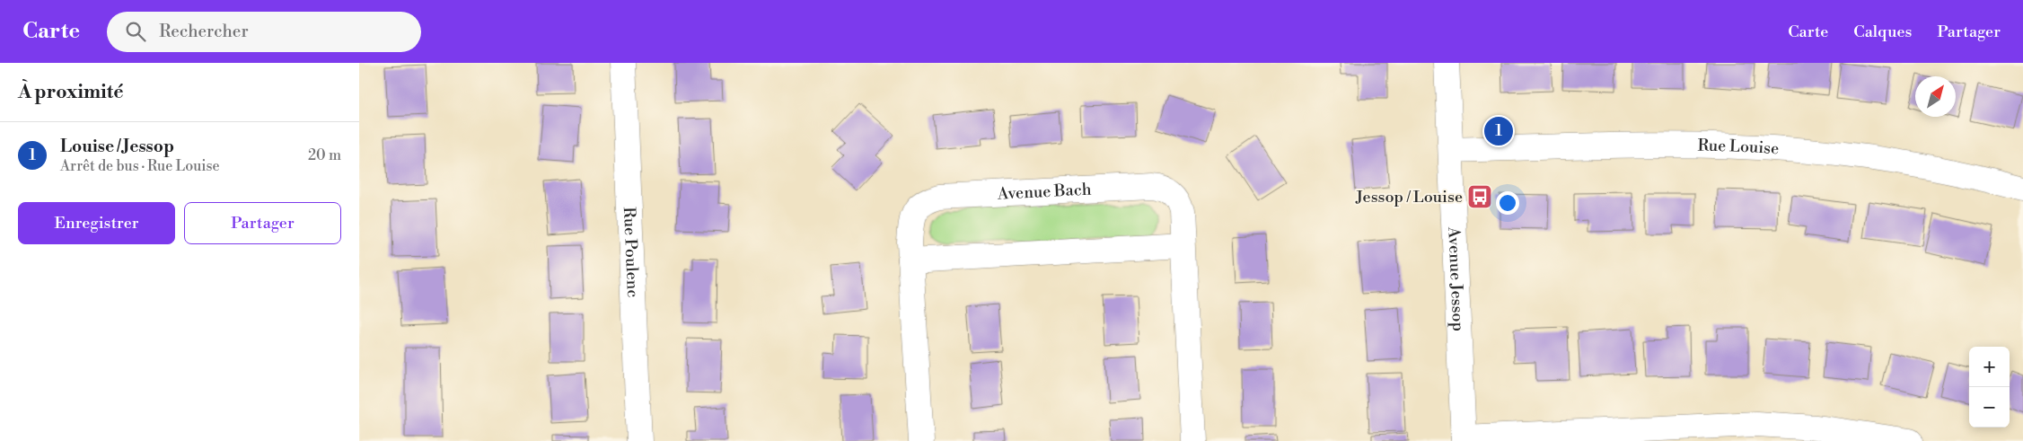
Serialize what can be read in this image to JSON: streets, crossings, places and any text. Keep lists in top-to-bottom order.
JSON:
{
  "streets": {
    "street": [
      "Rue Louise",
      "Avenue Bach",
      "Rue Poulenc",
      "Avenue Jessop"
    ]
  },
  "crossings": [
    ["Rue Louise", "Avenue Jessop"]
  ],
  "places": {
    "bus stop": ["Jessop / Louise"]
  },
  "north": "top right",
  "page": {
    "header": "Carte",
    "search": "Rechercher",
    "nav": ["Carte", "Calques", "Partager"],
    "heading": "À proximité",
    "pins": "1",
    "list": [
      {
        "mark": "1",
        "name": "Louise / Jessop",
        "note": "Arrêt de bus · Rue Louise",
        "value": "20 m"
      }
    ],
    "buttons": ["Enregistrer", "Partager"],
    "map_buttons": ["+", "−"]
  }
}
